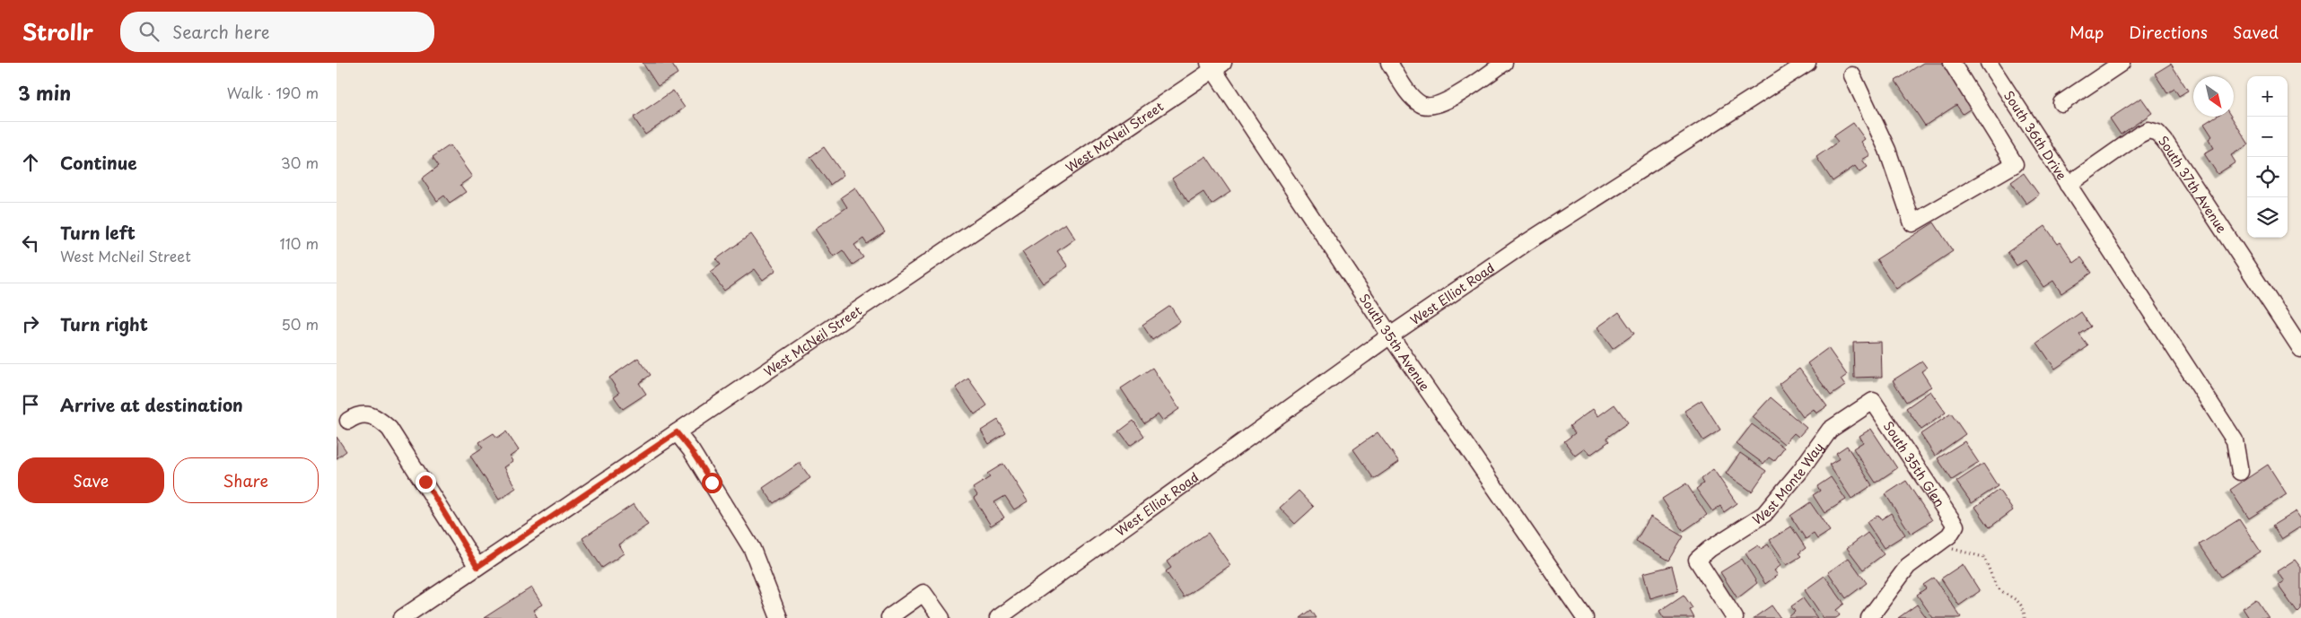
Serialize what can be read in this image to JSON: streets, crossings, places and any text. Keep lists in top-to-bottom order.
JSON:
{
  "streets": {
    "street": [
      "South 36th Drive",
      "West McNeil Street",
      "South 37th Avenue",
      "West Elliot Road",
      "South 35th Avenue",
      "South 35th Glen",
      "West Monte Way"
    ]
  },
  "crossings": [
    ["South 36th Drive", "South 37th Avenue"],
    ["West McNeil Street", "South 35th Avenue"],
    ["West Elliot Road", "South 35th Avenue"],
    ["South 35th Glen", "West Monte Way"]
  ],
  "north": "bottom right",
  "page": {
    "header": "Strollr",
    "search": "Search here",
    "nav": ["Map", "Directions", "Saved"],
    "heading": ["3 min", "Walk · 190 m"],
    "map_buttons": ["+", "−"],
    "list": [
      ["Continue", "30 m"],
      ["Turn left", "West McNeil Street", "110 m"],
      ["Turn right", "50 m"],
      "Arrive at destination"
    ],
    "buttons": ["Save", "Share"]
  }
}
